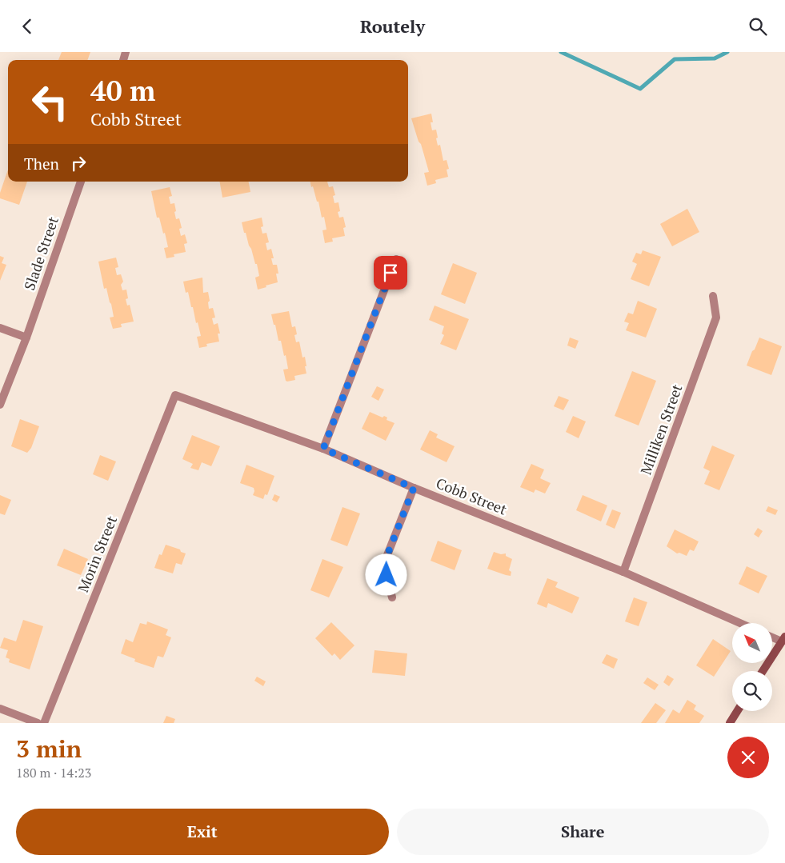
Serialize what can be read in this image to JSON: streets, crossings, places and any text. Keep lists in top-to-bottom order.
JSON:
{
  "streets": {
    "street": [
      "Slade Street",
      "Milliken Street",
      "Cobb Street",
      "Morin Street"
    ]
  },
  "crossings": [
    ["Milliken Street", "Cobb Street"],
    ["Cobb Street", "Morin Street"]
  ],
  "north": "top left",
  "page": {
    "header": "Routely",
    "turn": ["40 m", "Cobb Street"],
    "then": "Then",
    "heading": ["3 min", "180 m · 14:23"],
    "buttons": ["Exit", "Share"]
  }
}
